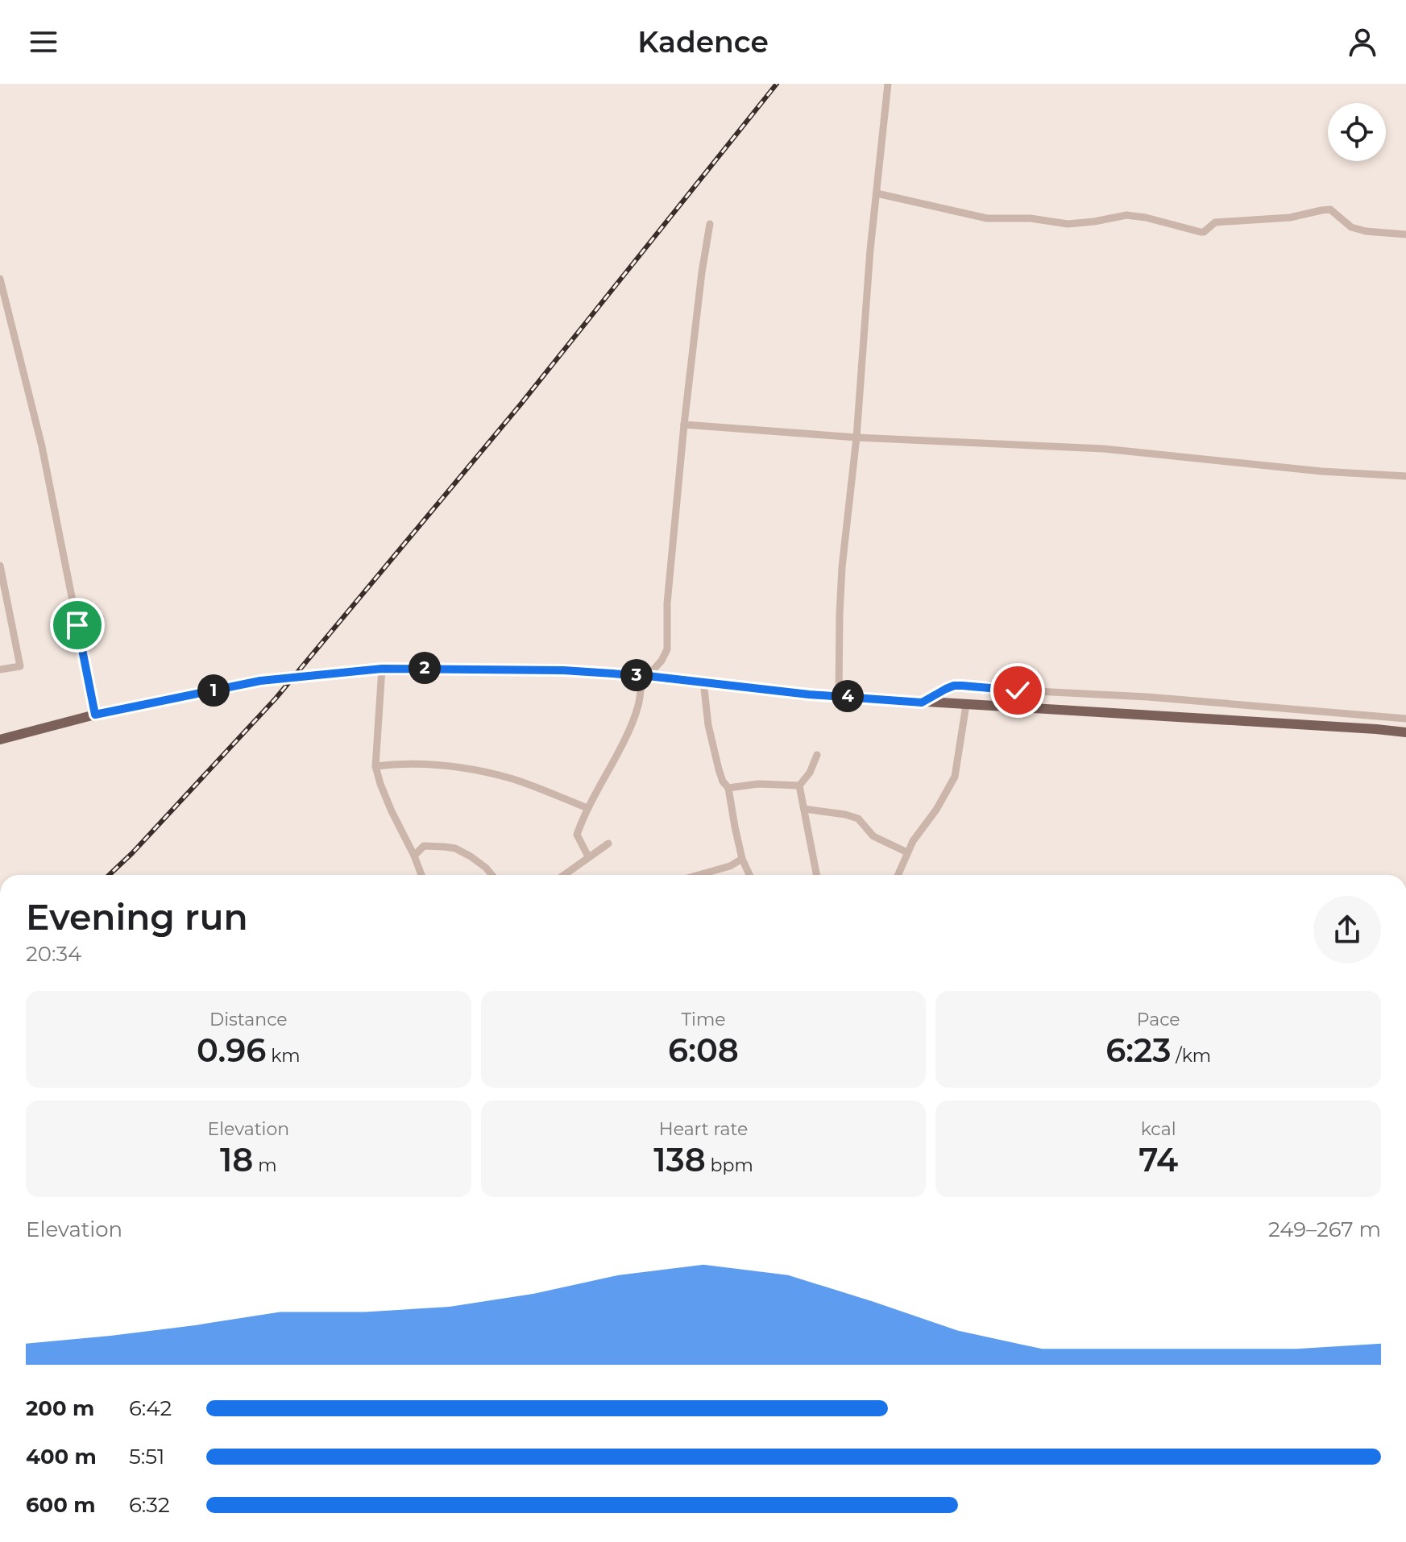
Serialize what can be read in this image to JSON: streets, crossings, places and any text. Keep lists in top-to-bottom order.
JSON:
{
  "page": {
    "header": "Kadence",
    "pins": [
      "2",
      "3",
      "1",
      "4"
    ],
    "heading": ["Evening run", "20:34"],
    "stats": [
      ["Distance", "0.96 km"],
      ["Time", "6:08"],
      ["Pace", "6:23 /km"],
      ["Elevation", "18 m"],
      ["Heart rate", "138 bpm"],
      ["kcal", "74"]
    ],
    "chart": ["Elevation", "249–267 m"],
    "list": [
      {
        "name": "200 m",
        "note": "6:42"
      },
      {
        "name": "400 m",
        "note": "5:51"
      },
      {
        "name": "600 m",
        "note": "6:32"
      }
    ]
  }
}
